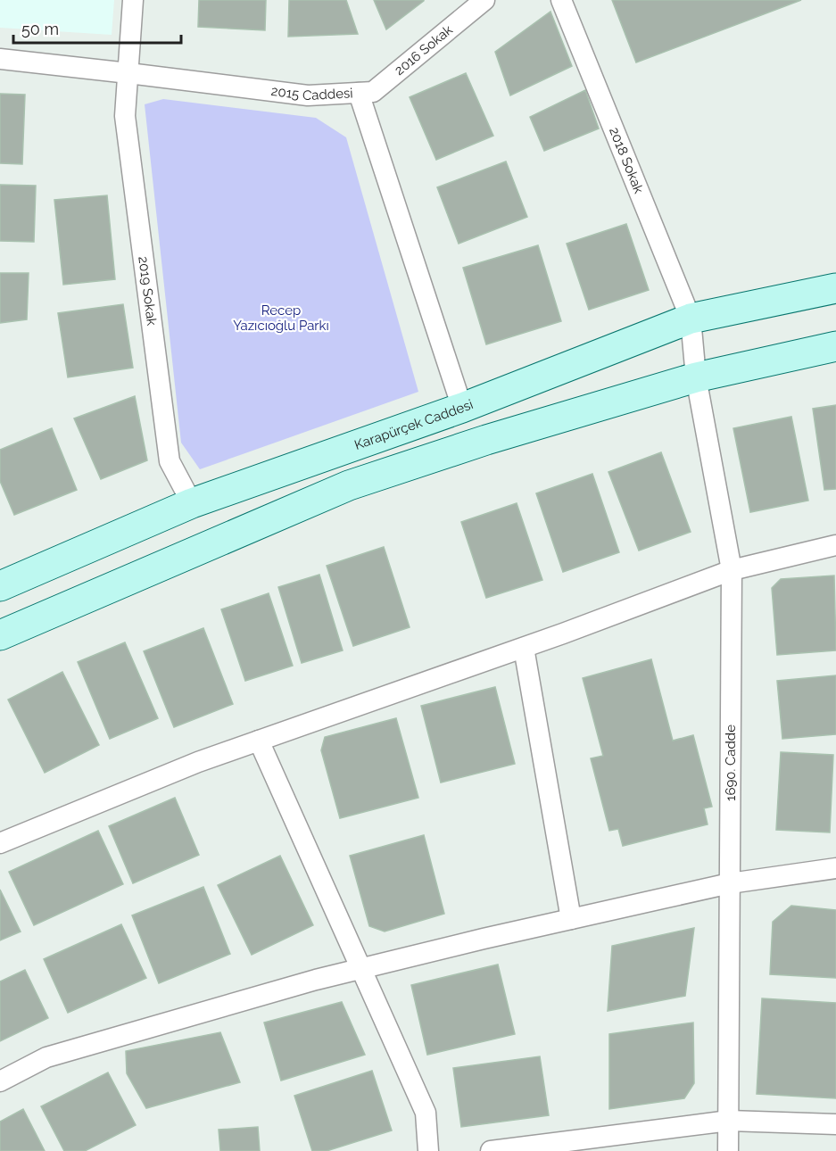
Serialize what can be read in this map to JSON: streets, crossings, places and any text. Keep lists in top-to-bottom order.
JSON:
{
  "streets": {
    "main road": ["Karapürçek Caddesi"],
    "street": [
      "2016 Sokak",
      "2015 Caddesi",
      "2018 Sokak",
      "2019 Sokak",
      "1690. Cadde"
    ]
  },
  "crossings": [
    ["2016 Sokak", "2015 Caddesi"],
    ["2015 Caddesi", "2019 Sokak"],
    ["2015 Caddesi", "Karapürçek Caddesi"],
    ["2018 Sokak", "Karapürçek Caddesi"],
    ["2018 Sokak", "1690. Cadde"],
    ["2019 Sokak", "Karapürçek Caddesi"]
  ],
  "parks": ["Recep Yazıcıoğlu Parkı"],
  "scale_bar": "50 m"
}
